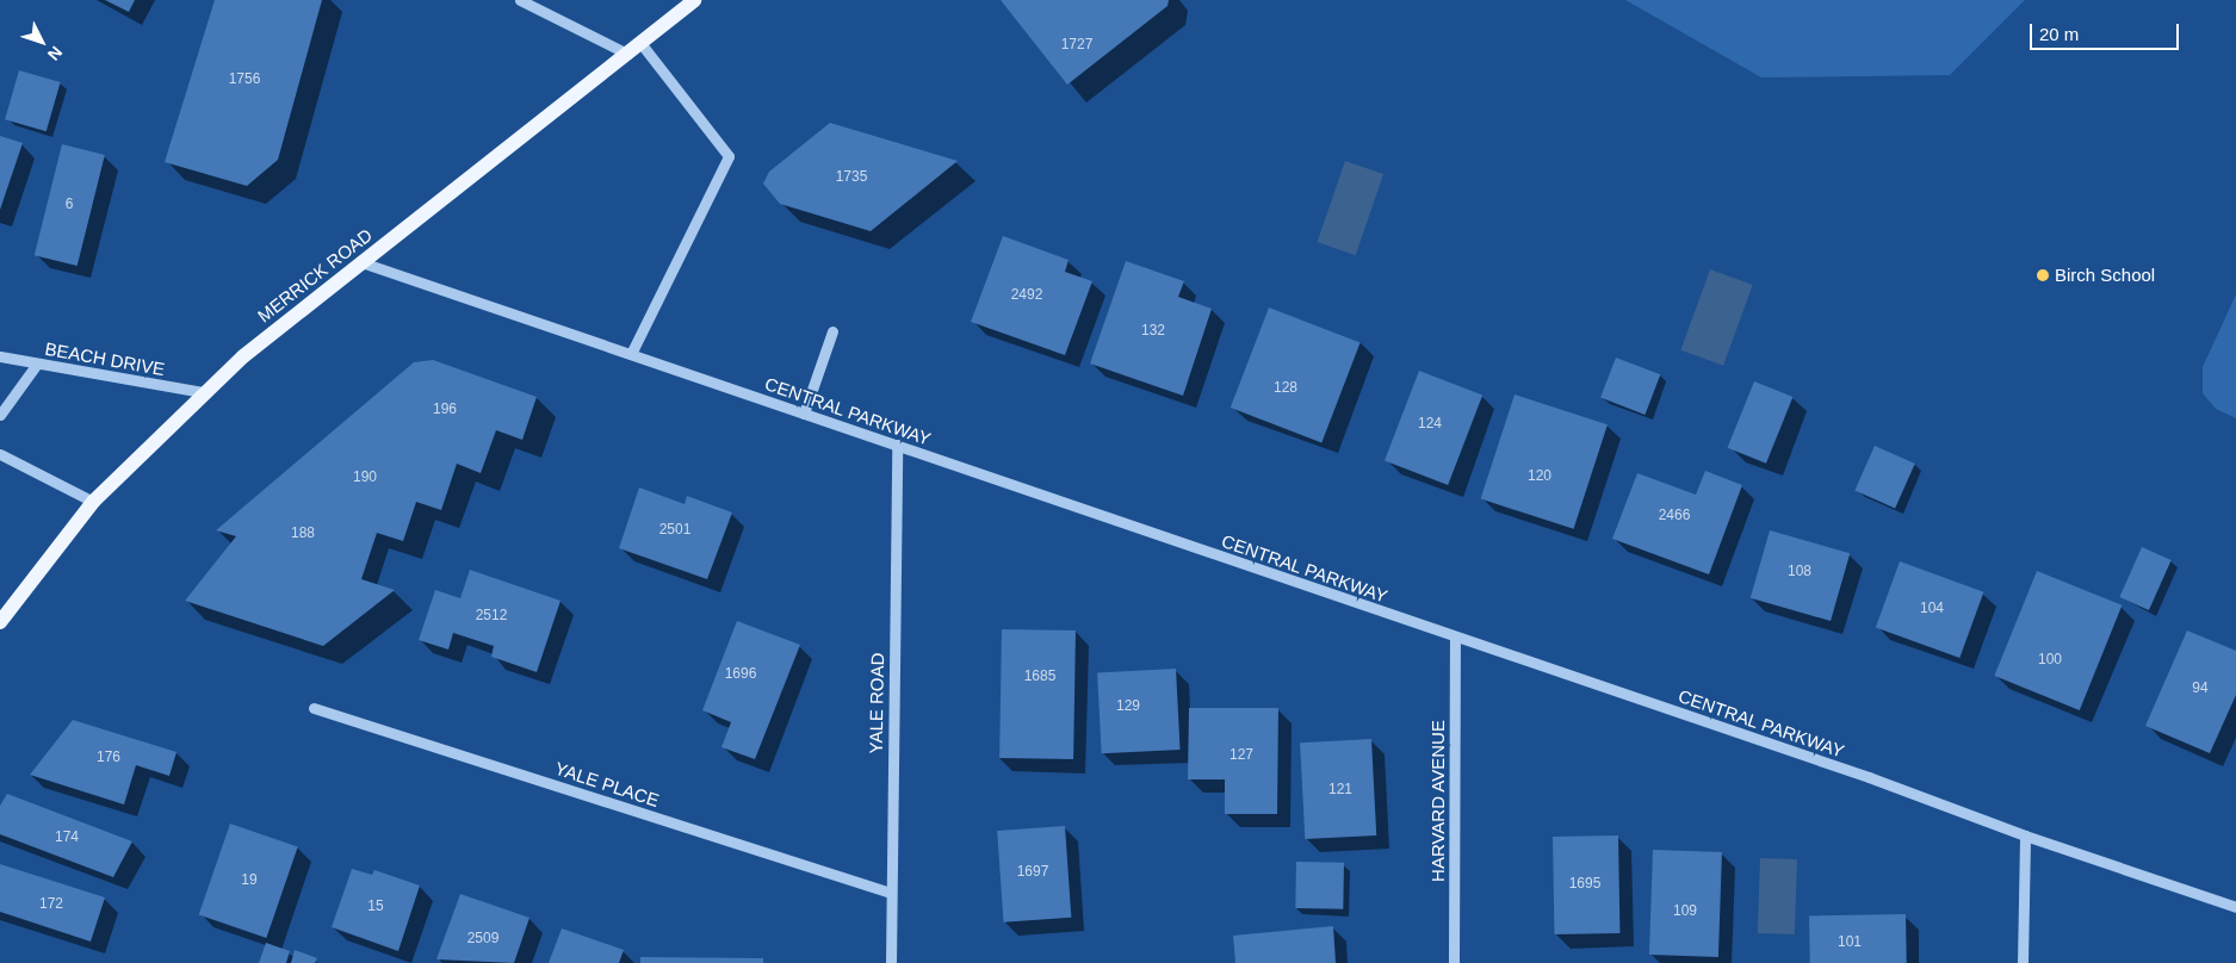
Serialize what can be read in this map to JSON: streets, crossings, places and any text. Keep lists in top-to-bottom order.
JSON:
{
  "streets": {
    "main road": ["MERRICK ROAD"],
    "street": [
      "BEACH DRIVE",
      "CENTRAL PARKWAY",
      "YALE ROAD",
      "YALE PLACE",
      "HARVARD AVENUE"
    ]
  },
  "crossings": [
    ["MERRICK ROAD", "BEACH DRIVE"],
    ["MERRICK ROAD", "CENTRAL PARKWAY"],
    ["CENTRAL PARKWAY", "YALE ROAD"],
    ["CENTRAL PARKWAY", "HARVARD AVENUE"],
    ["YALE ROAD", "YALE PLACE"]
  ],
  "places": ["Birch School"],
  "house_numbers": [
    "1727",
    "1756",
    "1735",
    "6",
    "2492",
    "132",
    "128",
    "196",
    "124",
    "120",
    "190",
    "2466",
    "2501",
    "188",
    "108",
    "104",
    "2512",
    "100",
    "1696",
    "1685",
    "94",
    "129",
    "127",
    "176",
    "121",
    "174",
    "1697",
    "19",
    "1695",
    "172",
    "15",
    "109",
    "2509",
    "101"
  ],
  "scale_bar": "20 m",
  "north": "bottom right"
}
